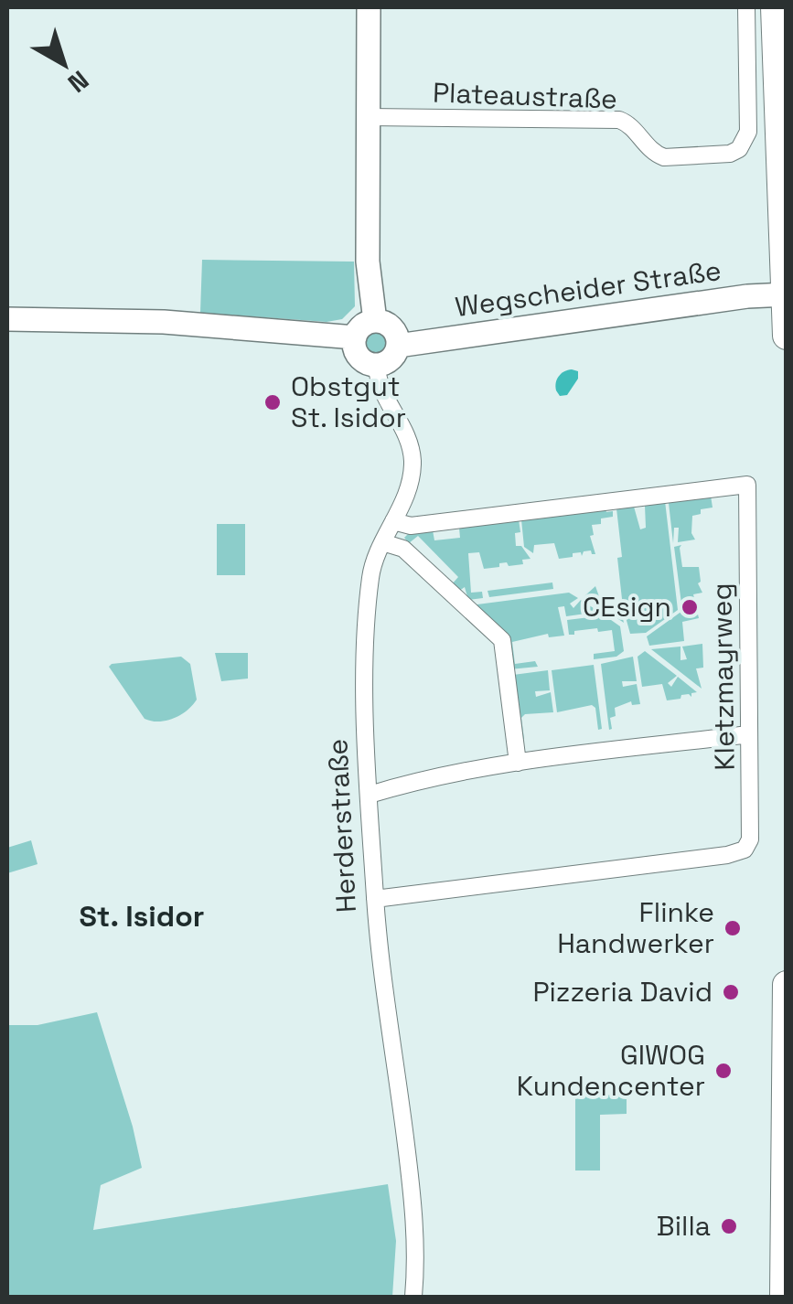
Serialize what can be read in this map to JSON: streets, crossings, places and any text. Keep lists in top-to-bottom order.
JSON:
{
  "streets": {
    "street": [
      "Plateaustraße",
      "Wegscheider Straße",
      "Kletzmayrweg",
      "Herderstraße"
    ]
  },
  "crossings": [
    ["Wegscheider Straße", "Herderstraße"],
    ["Kletzmayrweg", "Herderstraße"]
  ],
  "districts": ["St. Isidor"],
  "places": [
    "Obstgut St. Isidor",
    "CEsign",
    "Flinke Handwerker",
    "Pizzeria David",
    "GIWOG Kundencenter",
    "Billa"
  ],
  "north": "bottom right"
}
